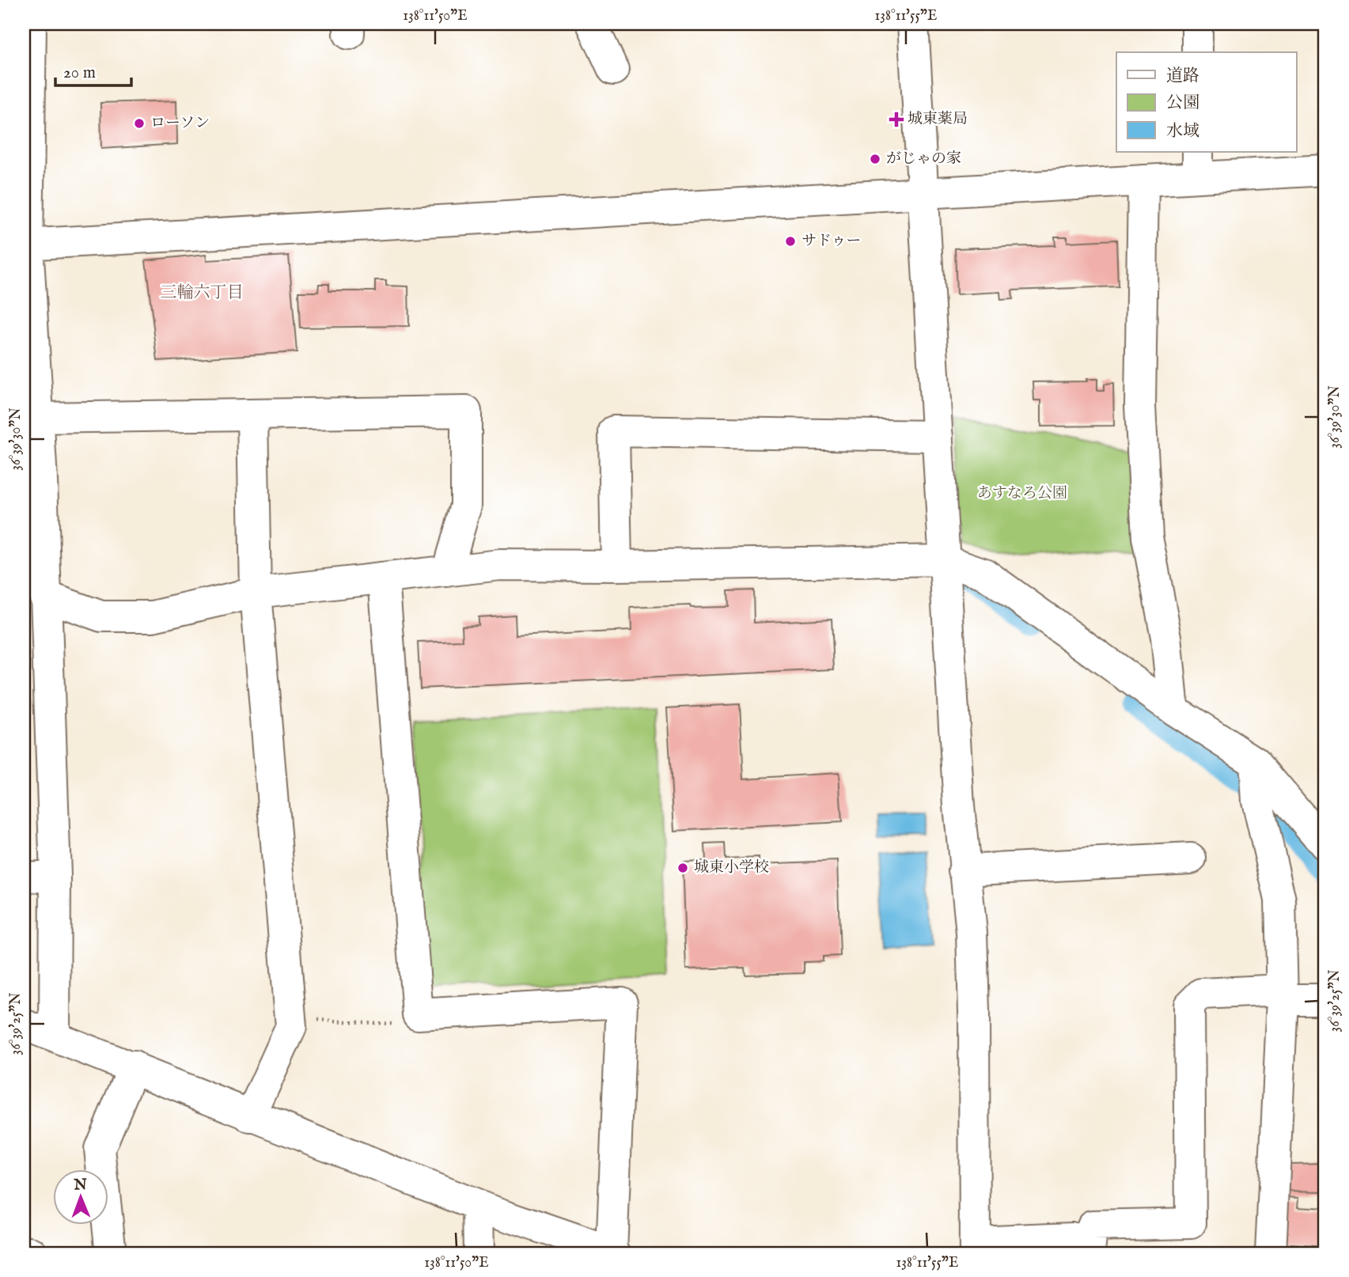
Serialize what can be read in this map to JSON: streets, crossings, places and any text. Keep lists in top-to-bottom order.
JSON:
{
  "districts": ["三輪六丁目"],
  "parks": ["あすなろ公園"],
  "places": {
    "health": ["城東薬局"],
    "other": [
      "ローソン",
      "がじゃの家",
      "サドゥー",
      "城東小学校"
    ]
  },
  "legend": ["道路", "公園", "水域"],
  "scale_bar": "20 m",
  "north": "top",
  "coordinates": [
    "138°11'50\"E",
    "138°11'55\"E",
    "36°39'30\"N",
    "36°39'25\"N"
  ]
}
